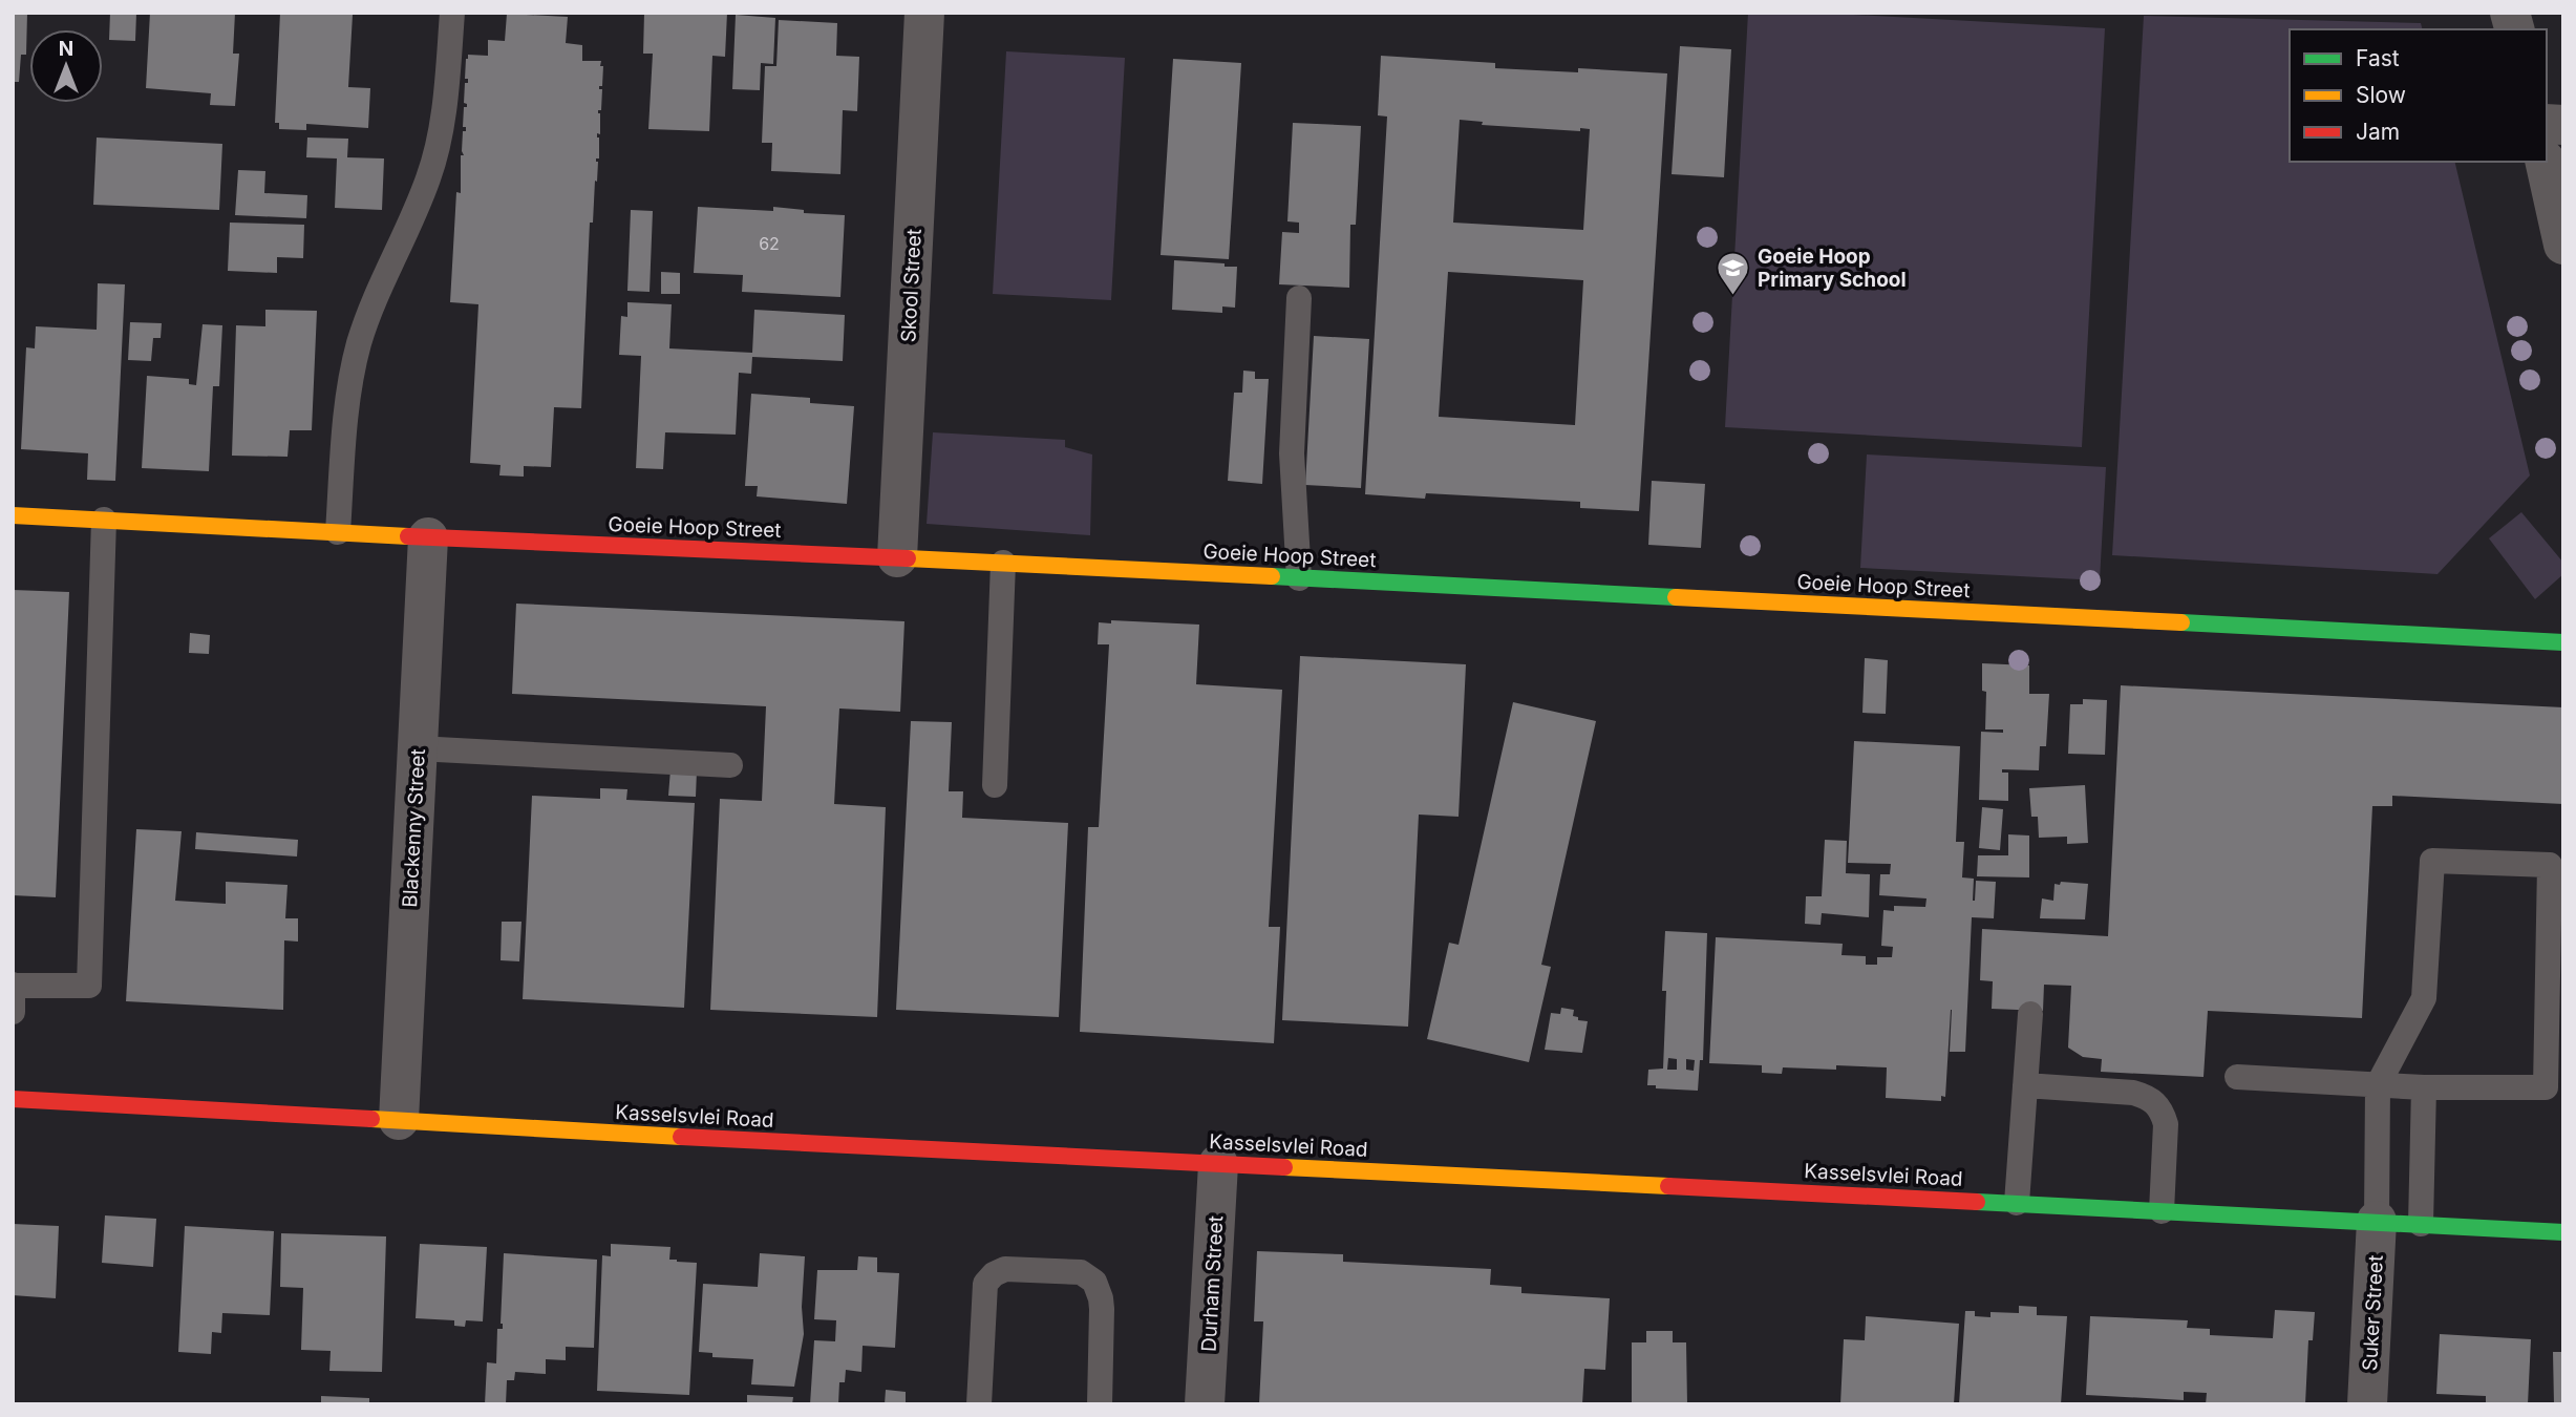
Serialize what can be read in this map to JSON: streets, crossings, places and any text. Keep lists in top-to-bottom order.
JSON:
{
  "streets": {
    "street": [
      "Skool Street",
      "Goeie Hoop Street",
      "Blackenny Street",
      "Kasselsvlei Road",
      "Durham Street",
      "Suker Street"
    ]
  },
  "crossings": [
    ["Skool Street", "Goeie Hoop Street"],
    ["Goeie Hoop Street", "Blackenny Street"],
    ["Blackenny Street", "Kasselsvlei Road"],
    ["Kasselsvlei Road", "Durham Street"],
    ["Kasselsvlei Road", "Suker Street"]
  ],
  "places": {
    "school or university": ["Goeie Hoop Primary School"]
  },
  "house_numbers": ["62"],
  "legend": ["Fast", "Slow", "Jam"],
  "north": "top"
}
